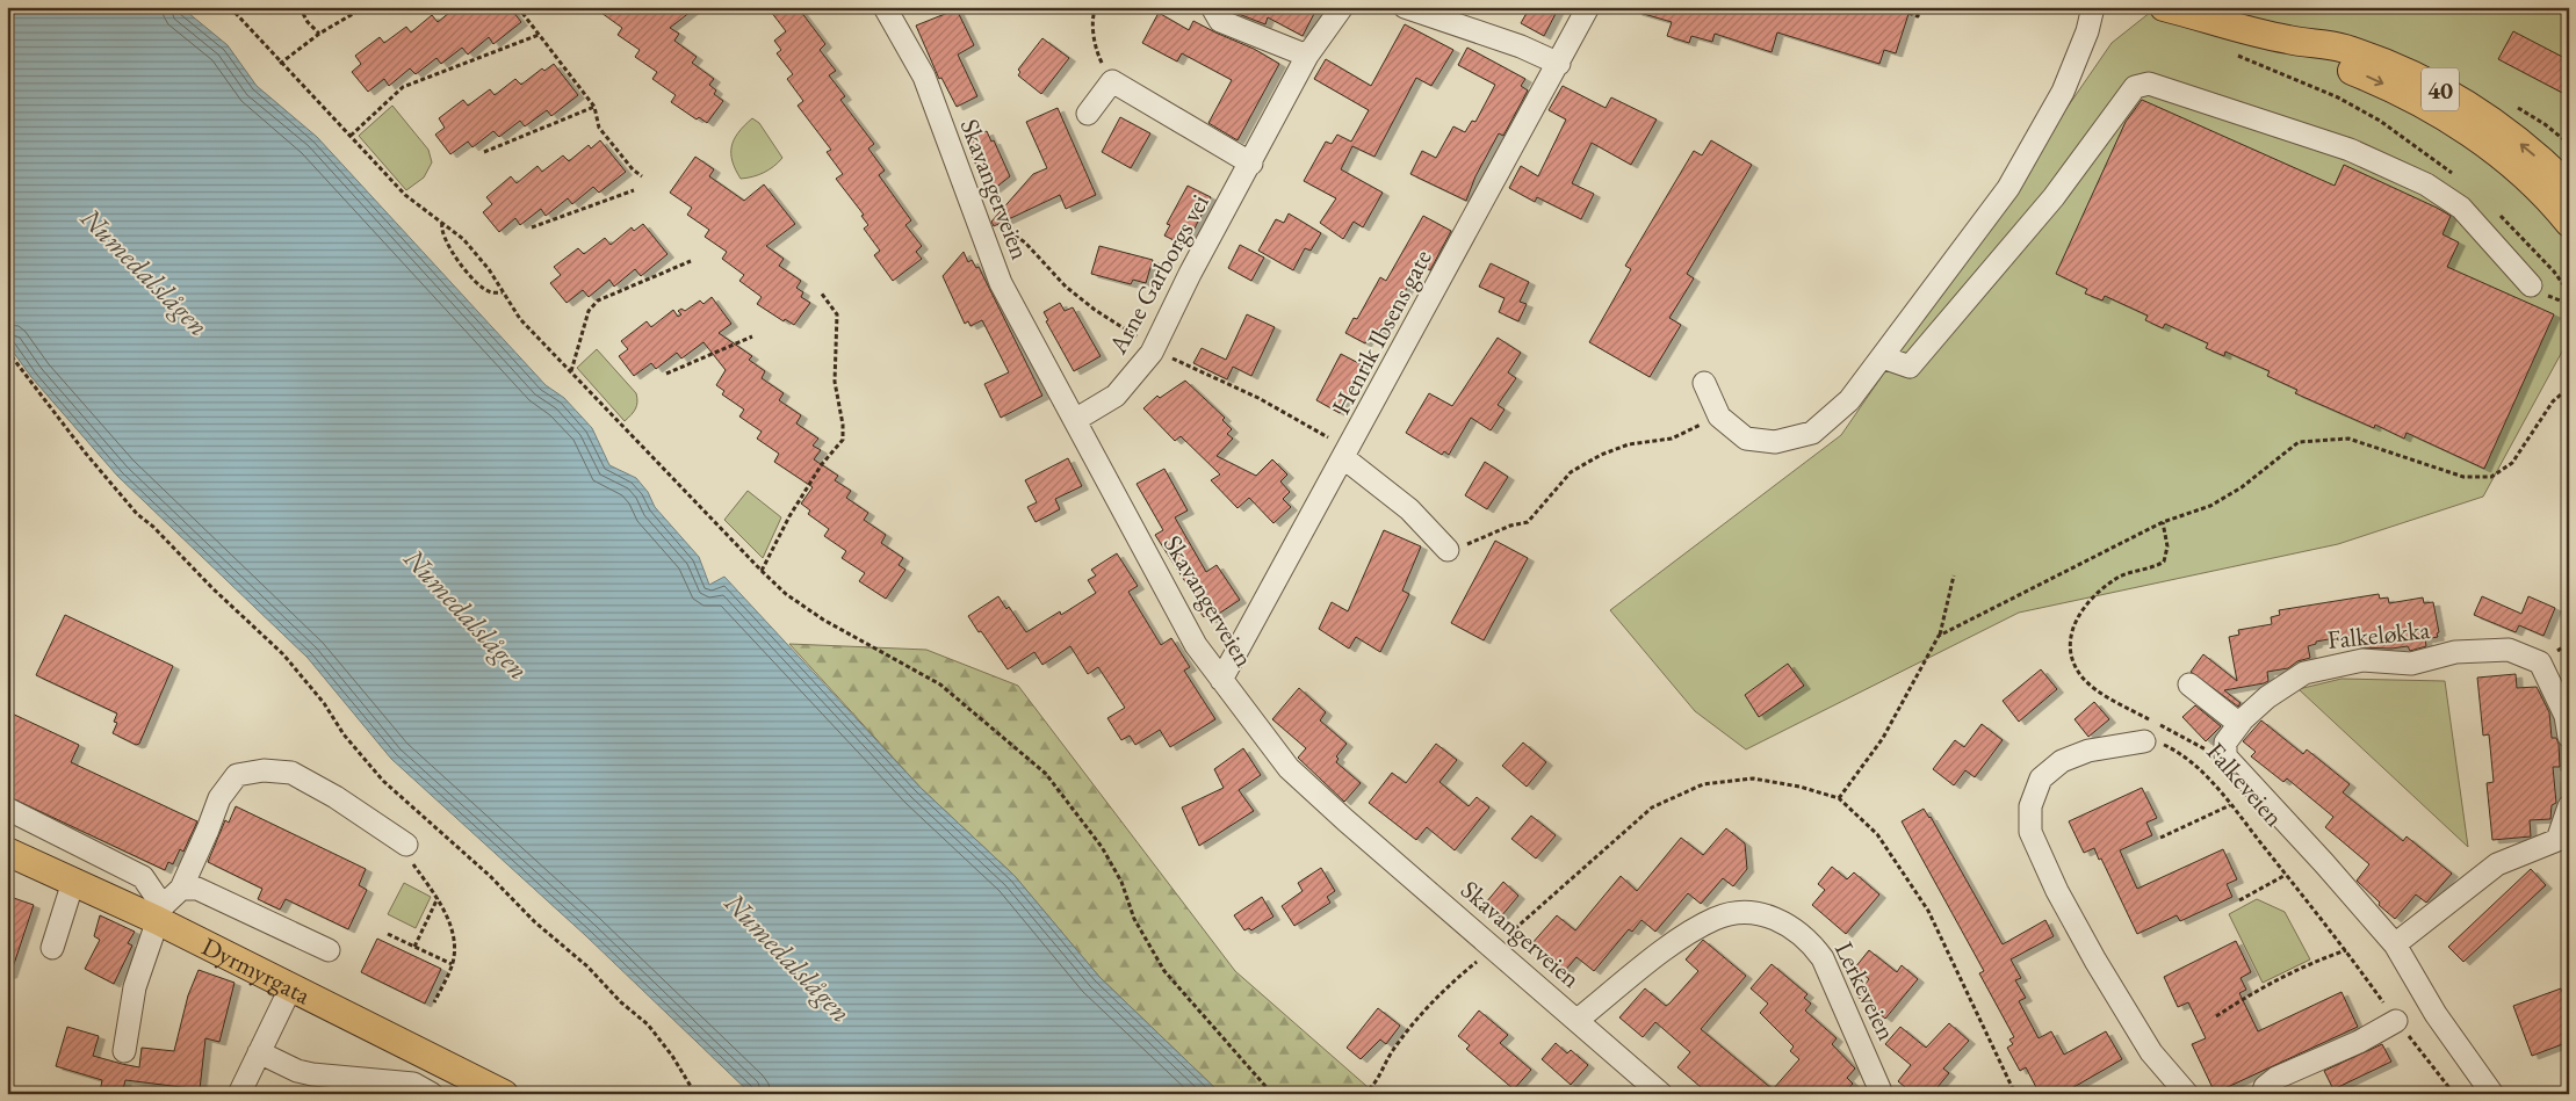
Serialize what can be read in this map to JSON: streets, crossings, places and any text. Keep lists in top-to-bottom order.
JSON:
{
  "streets": {
    "main road": ["40", "Dyrmyrgata"],
    "street": [
      "Skavangerveien",
      "Arne Garborgs vei",
      "Henrik Ibsens gate",
      "Falkeløkka",
      "Lerkeveien"
    ],
    "path": ["Falkeveien"]
  },
  "crossings": [
    ["Skavangerveien", "Arne Garborgs vei"],
    ["Skavangerveien", "Henrik Ibsens gate"],
    ["Skavangerveien", "Lerkeveien"]
  ],
  "water": ["Numedalslågen"]
}
